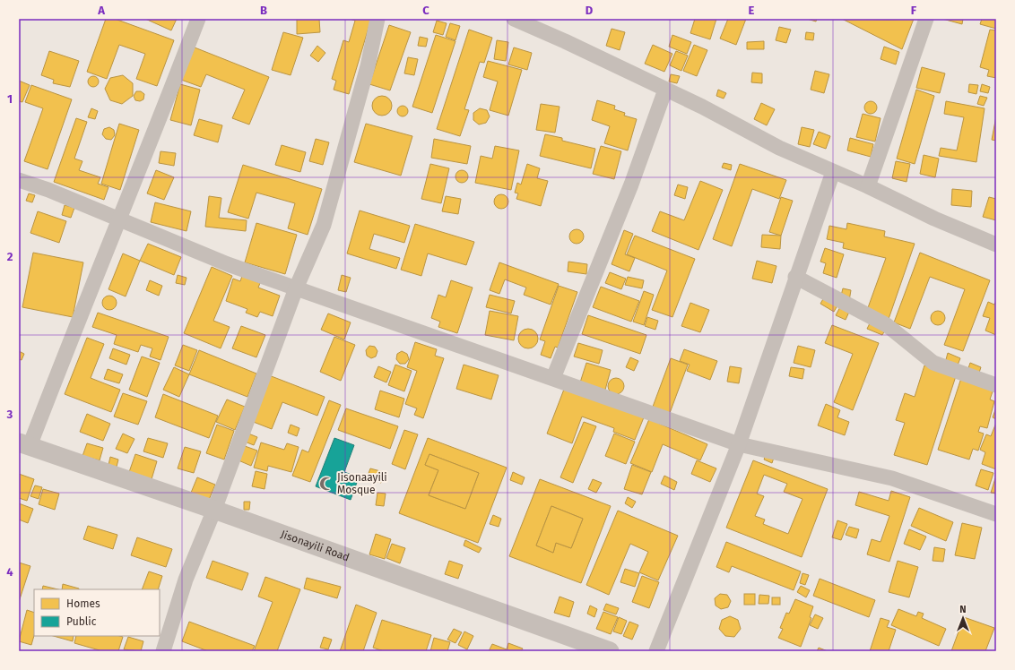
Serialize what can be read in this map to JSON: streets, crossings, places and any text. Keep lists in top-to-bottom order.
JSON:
{
  "streets": {
    "street": ["Jisonayili Road"]
  },
  "places": {
    "mosque": ["Jisonaayili Mosque"]
  },
  "legend": ["Homes", "Public"],
  "north": "top",
  "grid": {
    "columns": [
      "A",
      "B",
      "C",
      "D",
      "E",
      "F"
    ],
    "rows": [
      "1",
      "2",
      "3",
      "4"
    ]
  }
}
